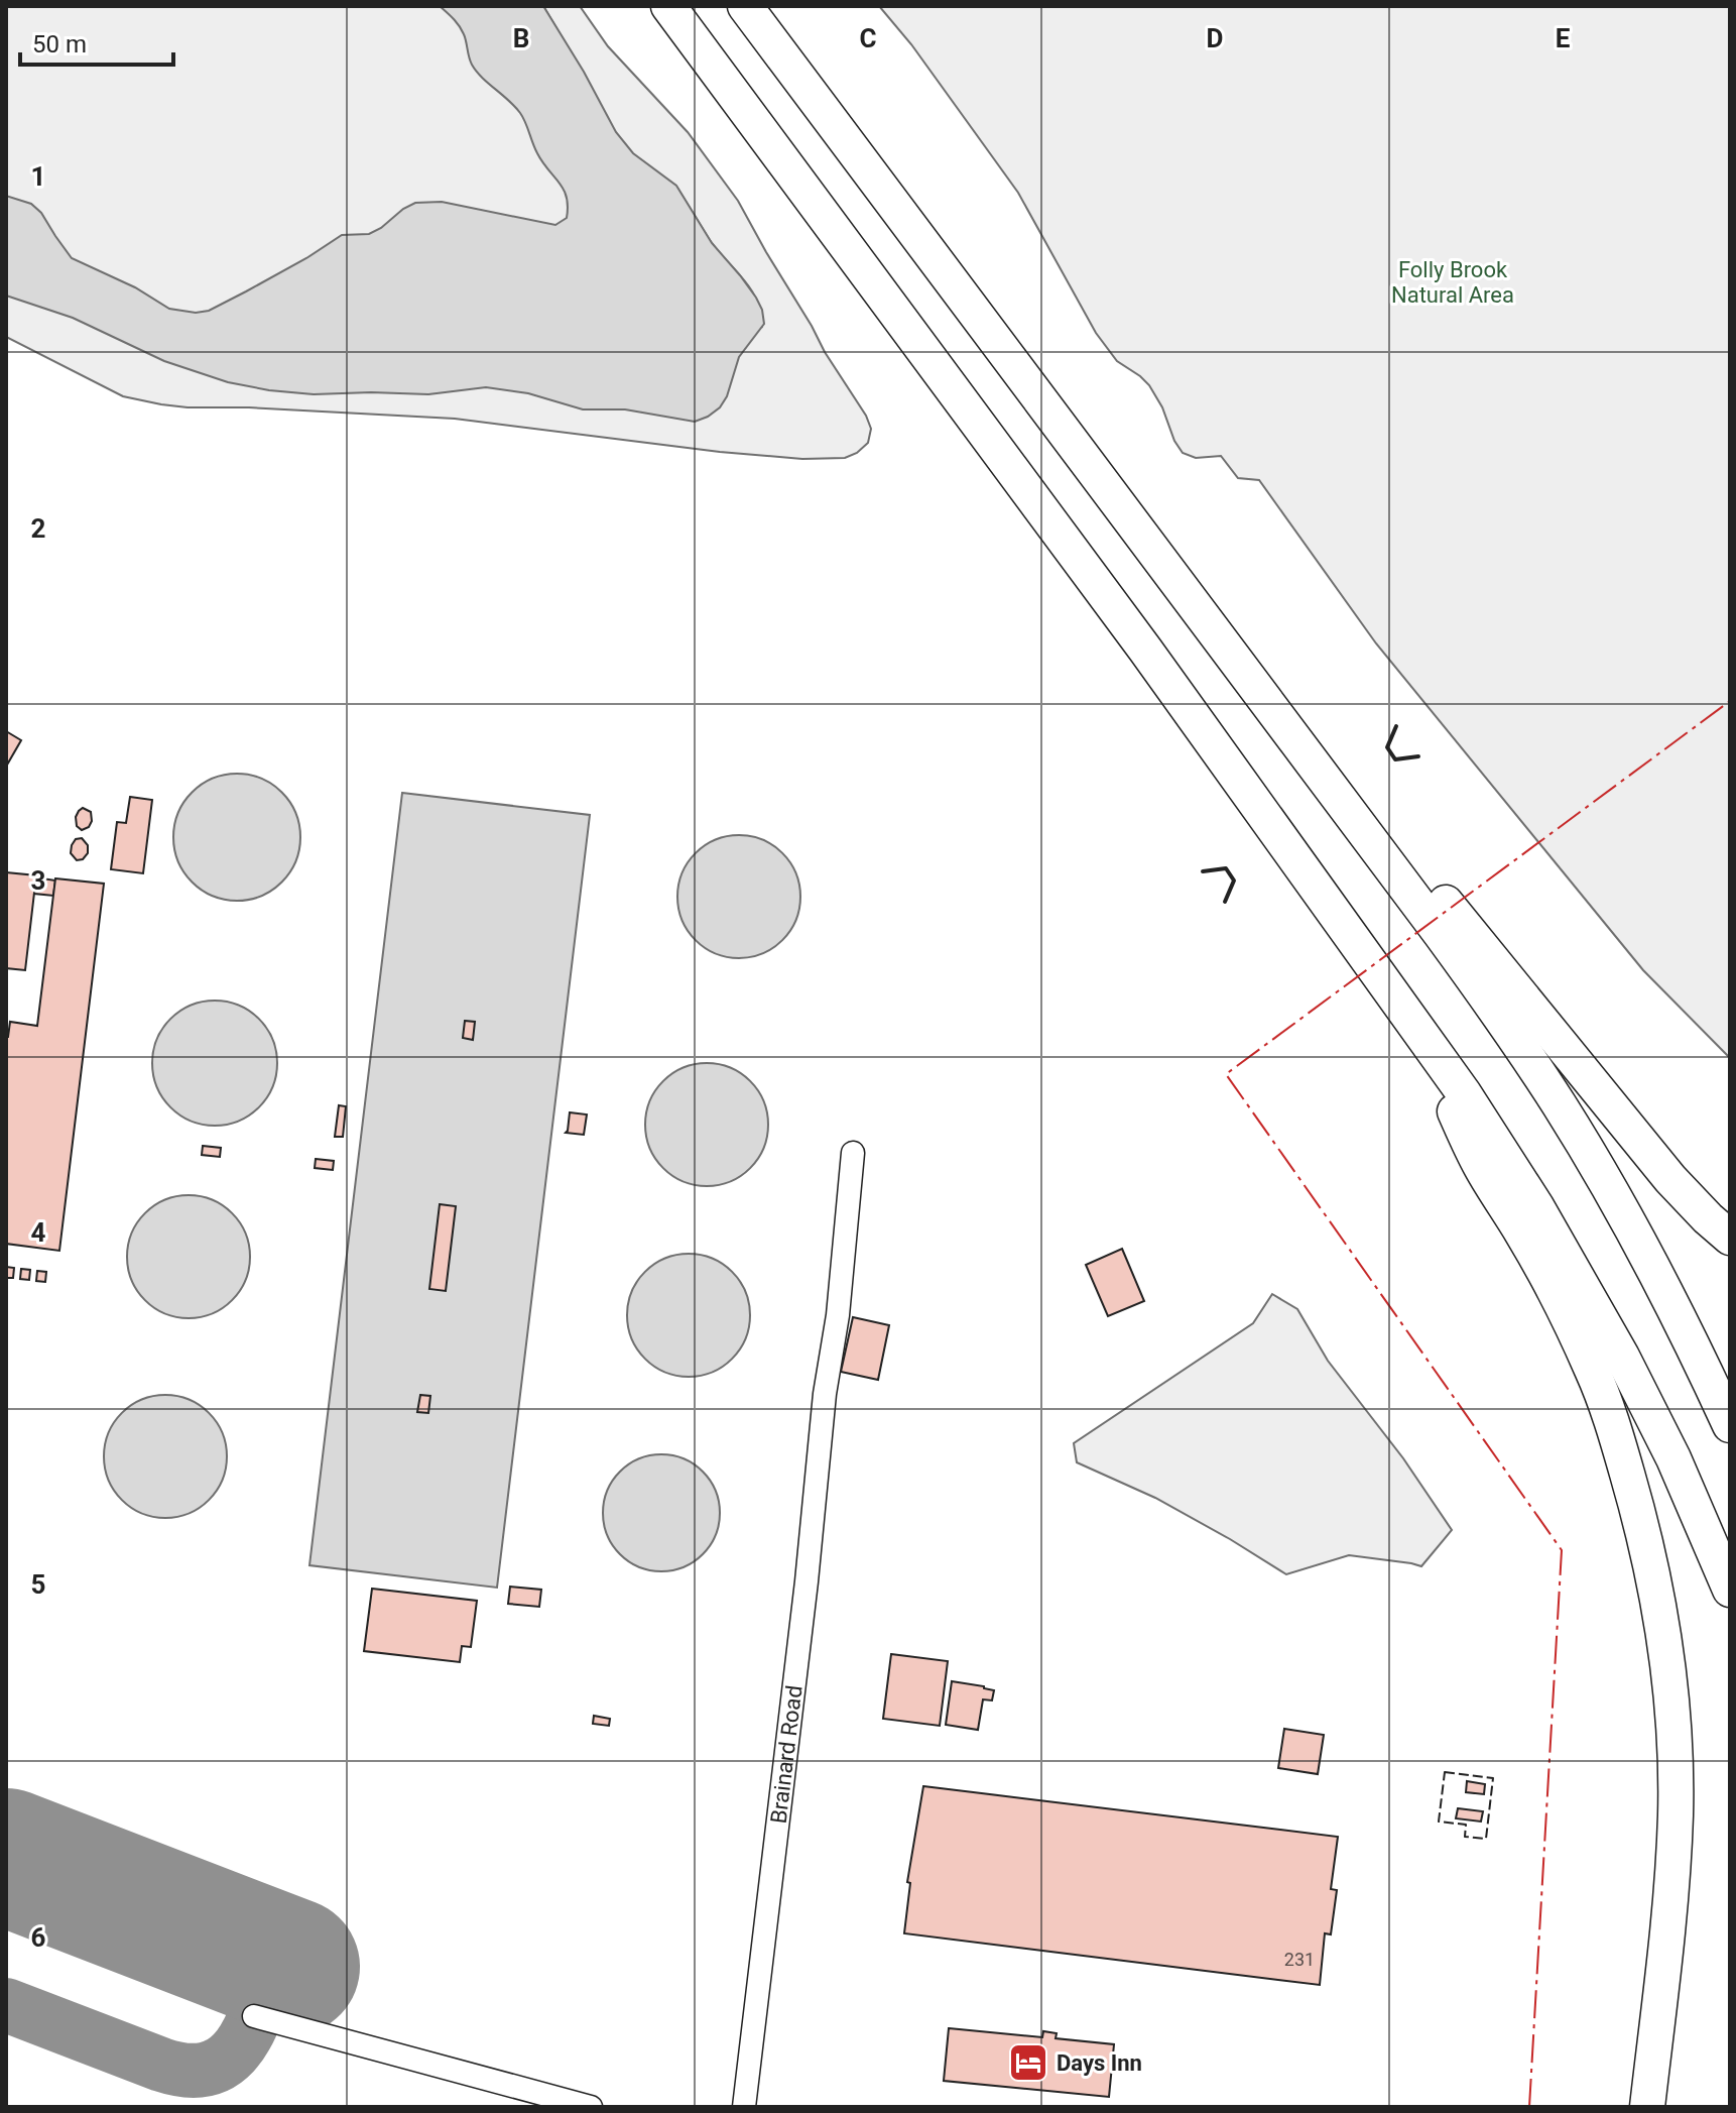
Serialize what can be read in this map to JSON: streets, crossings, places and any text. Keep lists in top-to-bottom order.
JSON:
{
  "streets": {
    "street": ["Brainard Road"]
  },
  "parks": ["Folly Brook Natural Area"],
  "places": {
    "hotel": ["Days Inn"]
  },
  "house_numbers": ["231"],
  "scale_bar": "50 m",
  "grid": {
    "columns": [
      "B",
      "C",
      "D",
      "E"
    ],
    "rows": [
      "1",
      "2",
      "3",
      "4",
      "5",
      "6"
    ]
  }
}
